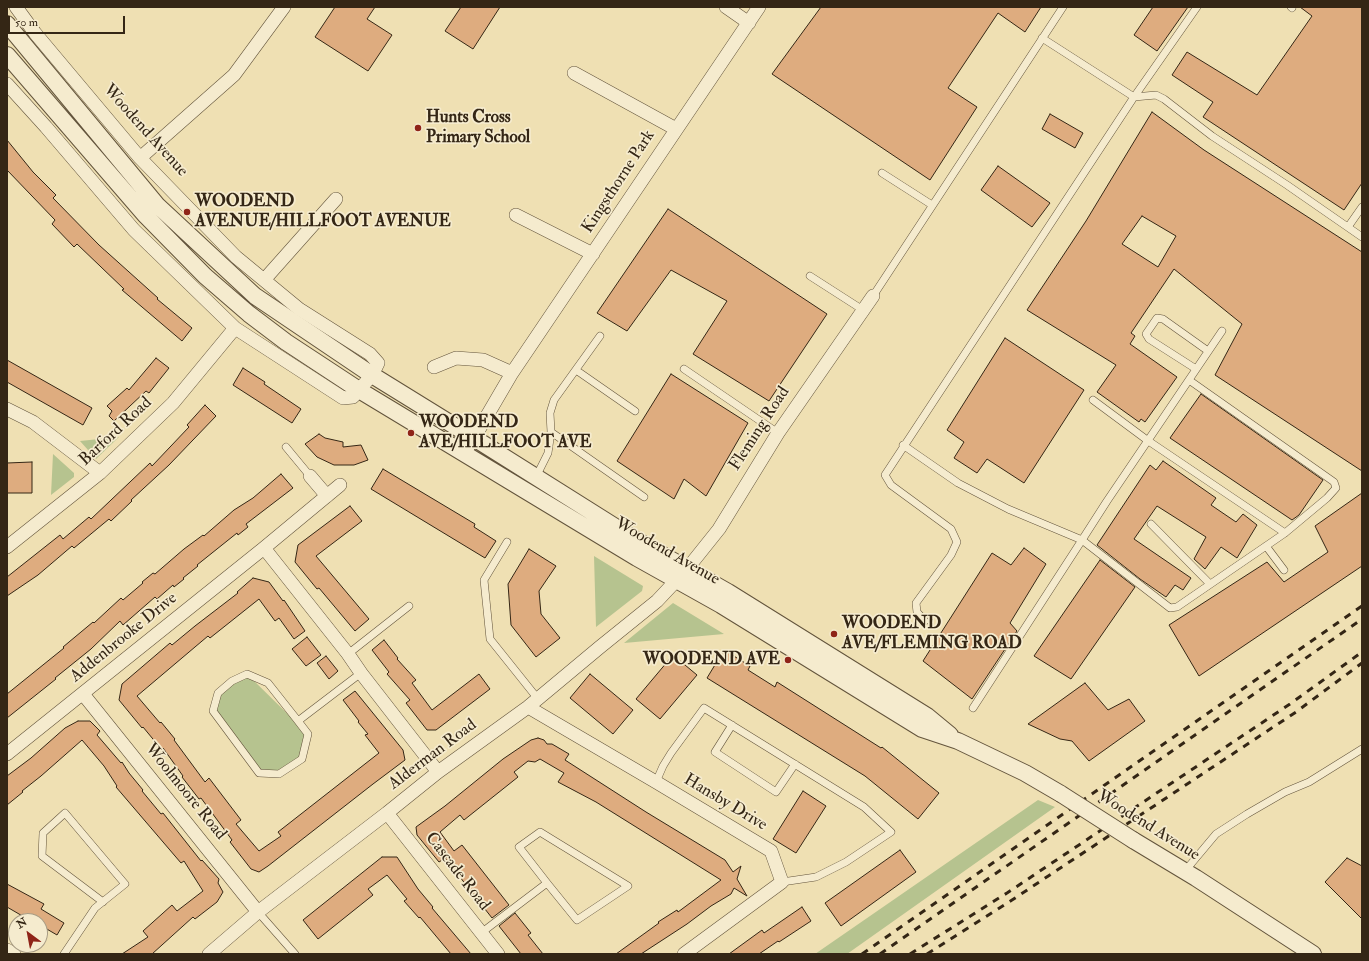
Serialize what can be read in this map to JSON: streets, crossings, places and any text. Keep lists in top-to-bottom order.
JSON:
{
  "streets": {
    "street": [
      "Woodend Avenue",
      "Kingsthorne Park",
      "Fleming Road",
      "Barford Road",
      "Addenbrooke Drive",
      "Alderman Road",
      "Woolmoore Road",
      "Hansby Drive",
      "Cascade Road"
    ]
  },
  "crossings": [
    ["Woodend Avenue", "Kingsthorne Park"],
    ["Woodend Avenue", "Fleming Road"],
    ["Woodend Avenue", "Alderman Road"],
    ["Fleming Road", "Alderman Road"],
    ["Addenbrooke Drive", "Woolmoore Road"],
    ["Alderman Road", "Woolmoore Road"],
    ["Alderman Road", "Hansby Drive"],
    ["Alderman Road", "Cascade Road"]
  ],
  "places": [
    "Hunts Cross Primary School",
    "WOODEND AVENUE/HILLFOOT AVENUE",
    "WOODEND AVE/HILLFOOT AVE",
    "WOODEND AVE/FLEMING ROAD",
    "WOODEND AVE"
  ],
  "scale_bar": "50 m",
  "north": "top left"
}
